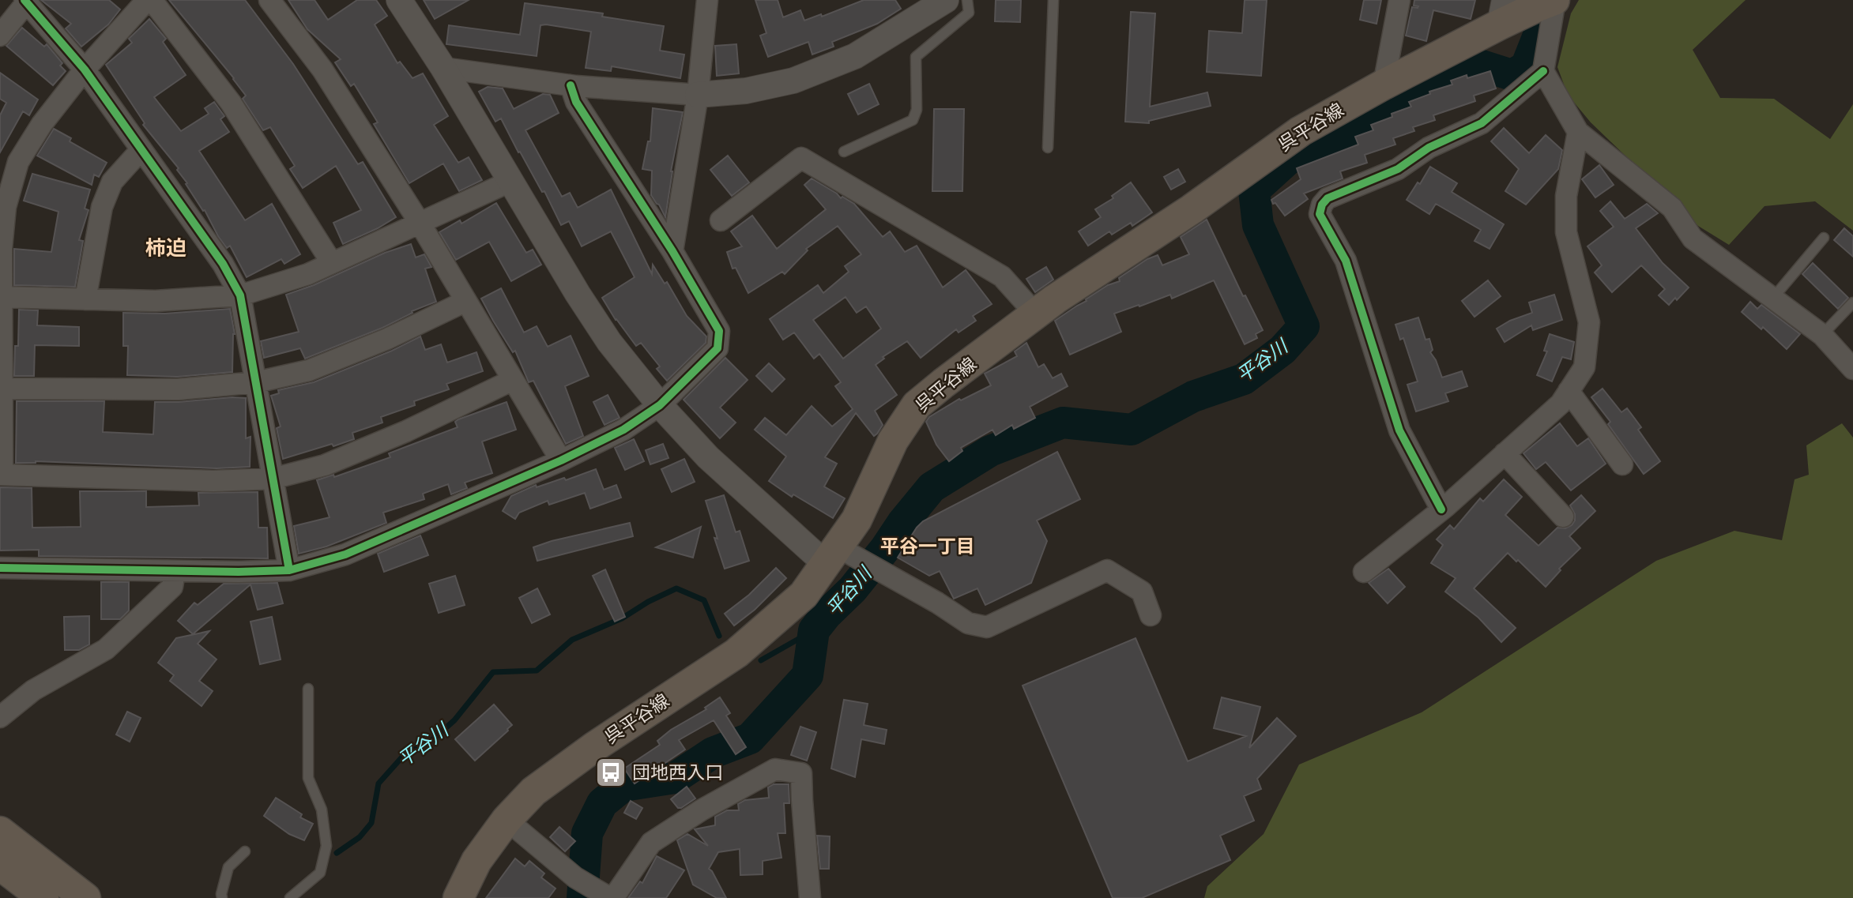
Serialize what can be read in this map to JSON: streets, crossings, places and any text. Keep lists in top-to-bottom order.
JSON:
{
  "streets": {
    "main road": ["呉平谷線"]
  },
  "districts": ["柿迫", "平谷一丁目"],
  "water": ["平谷川"],
  "places": {
    "bus stop": ["団地西入口"]
  }
}
